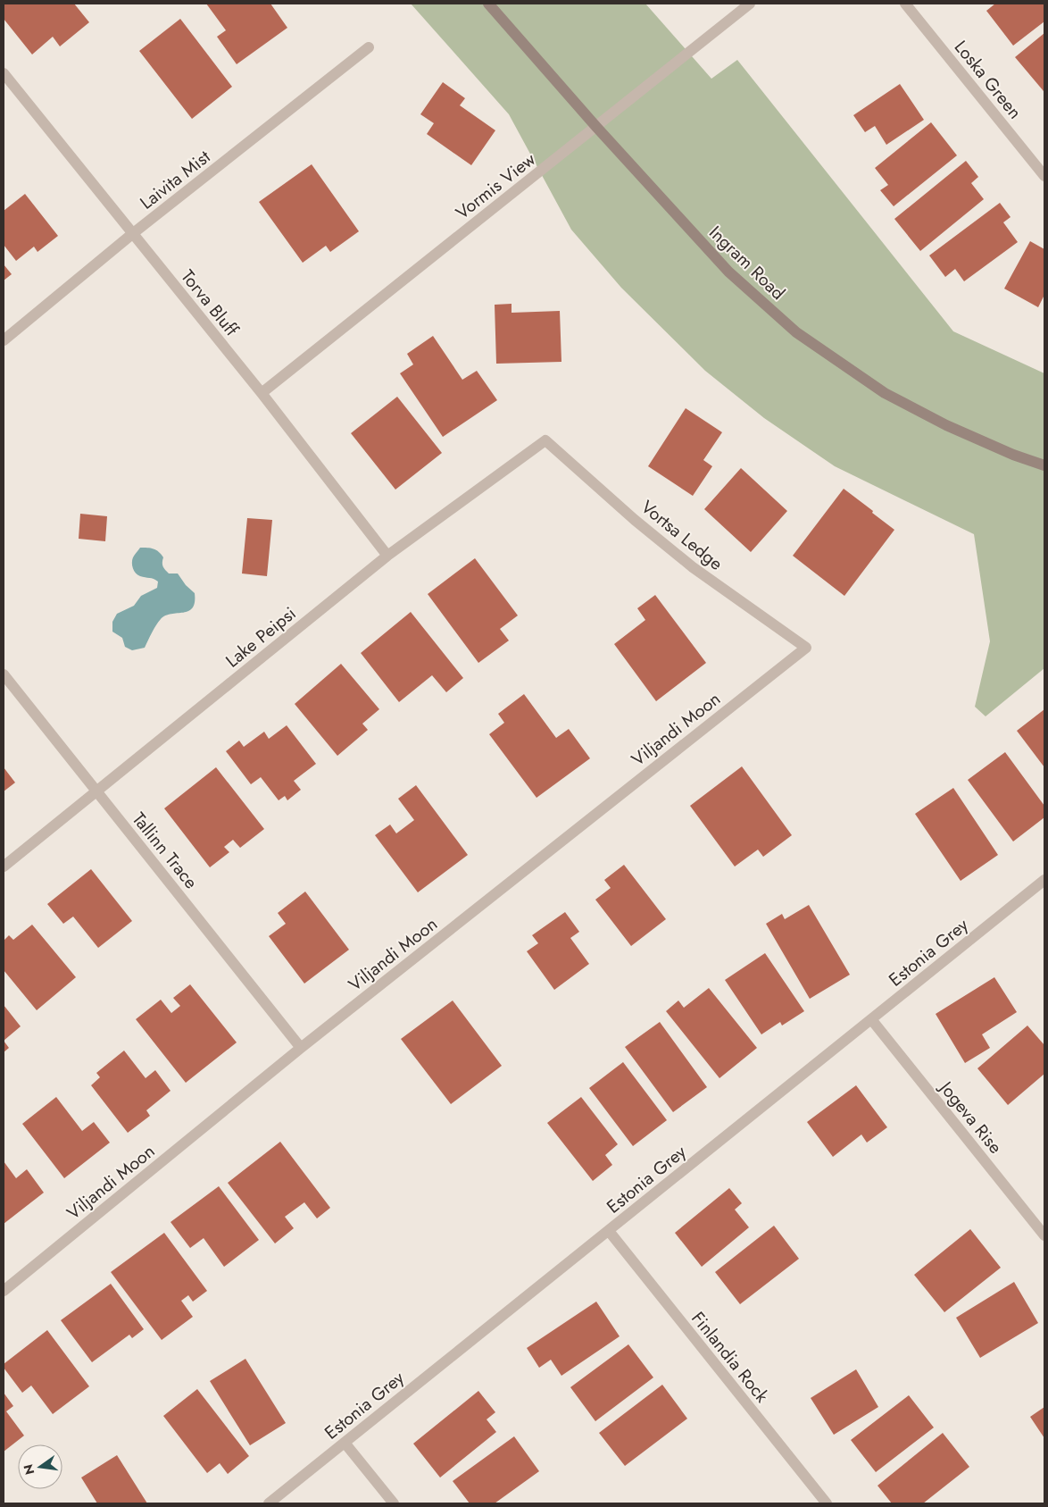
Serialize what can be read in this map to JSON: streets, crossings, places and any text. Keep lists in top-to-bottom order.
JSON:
{
  "streets": {
    "street": [
      "Loska Green",
      "Laivita Mist",
      "Vormis View",
      "Ingram Road",
      "Torva Bluff",
      "Vortsa Ledge",
      "Lake Peipsi",
      "Viljandi Moon",
      "Tallinn Trace",
      "Estonia Grey",
      "Jogeva Rise",
      "Finlandia Rock"
    ]
  },
  "crossings": [
    ["Laivita Mist", "Torva Bluff"],
    ["Vormis View", "Ingram Road"],
    ["Vormis View", "Torva Bluff"],
    ["Torva Bluff", "Lake Peipsi"],
    ["Vortsa Ledge", "Lake Peipsi"],
    ["Vortsa Ledge", "Viljandi Moon"],
    ["Lake Peipsi", "Tallinn Trace"],
    ["Viljandi Moon", "Tallinn Trace"],
    ["Estonia Grey", "Jogeva Rise"],
    ["Estonia Grey", "Finlandia Rock"]
  ],
  "north": "left"
}
